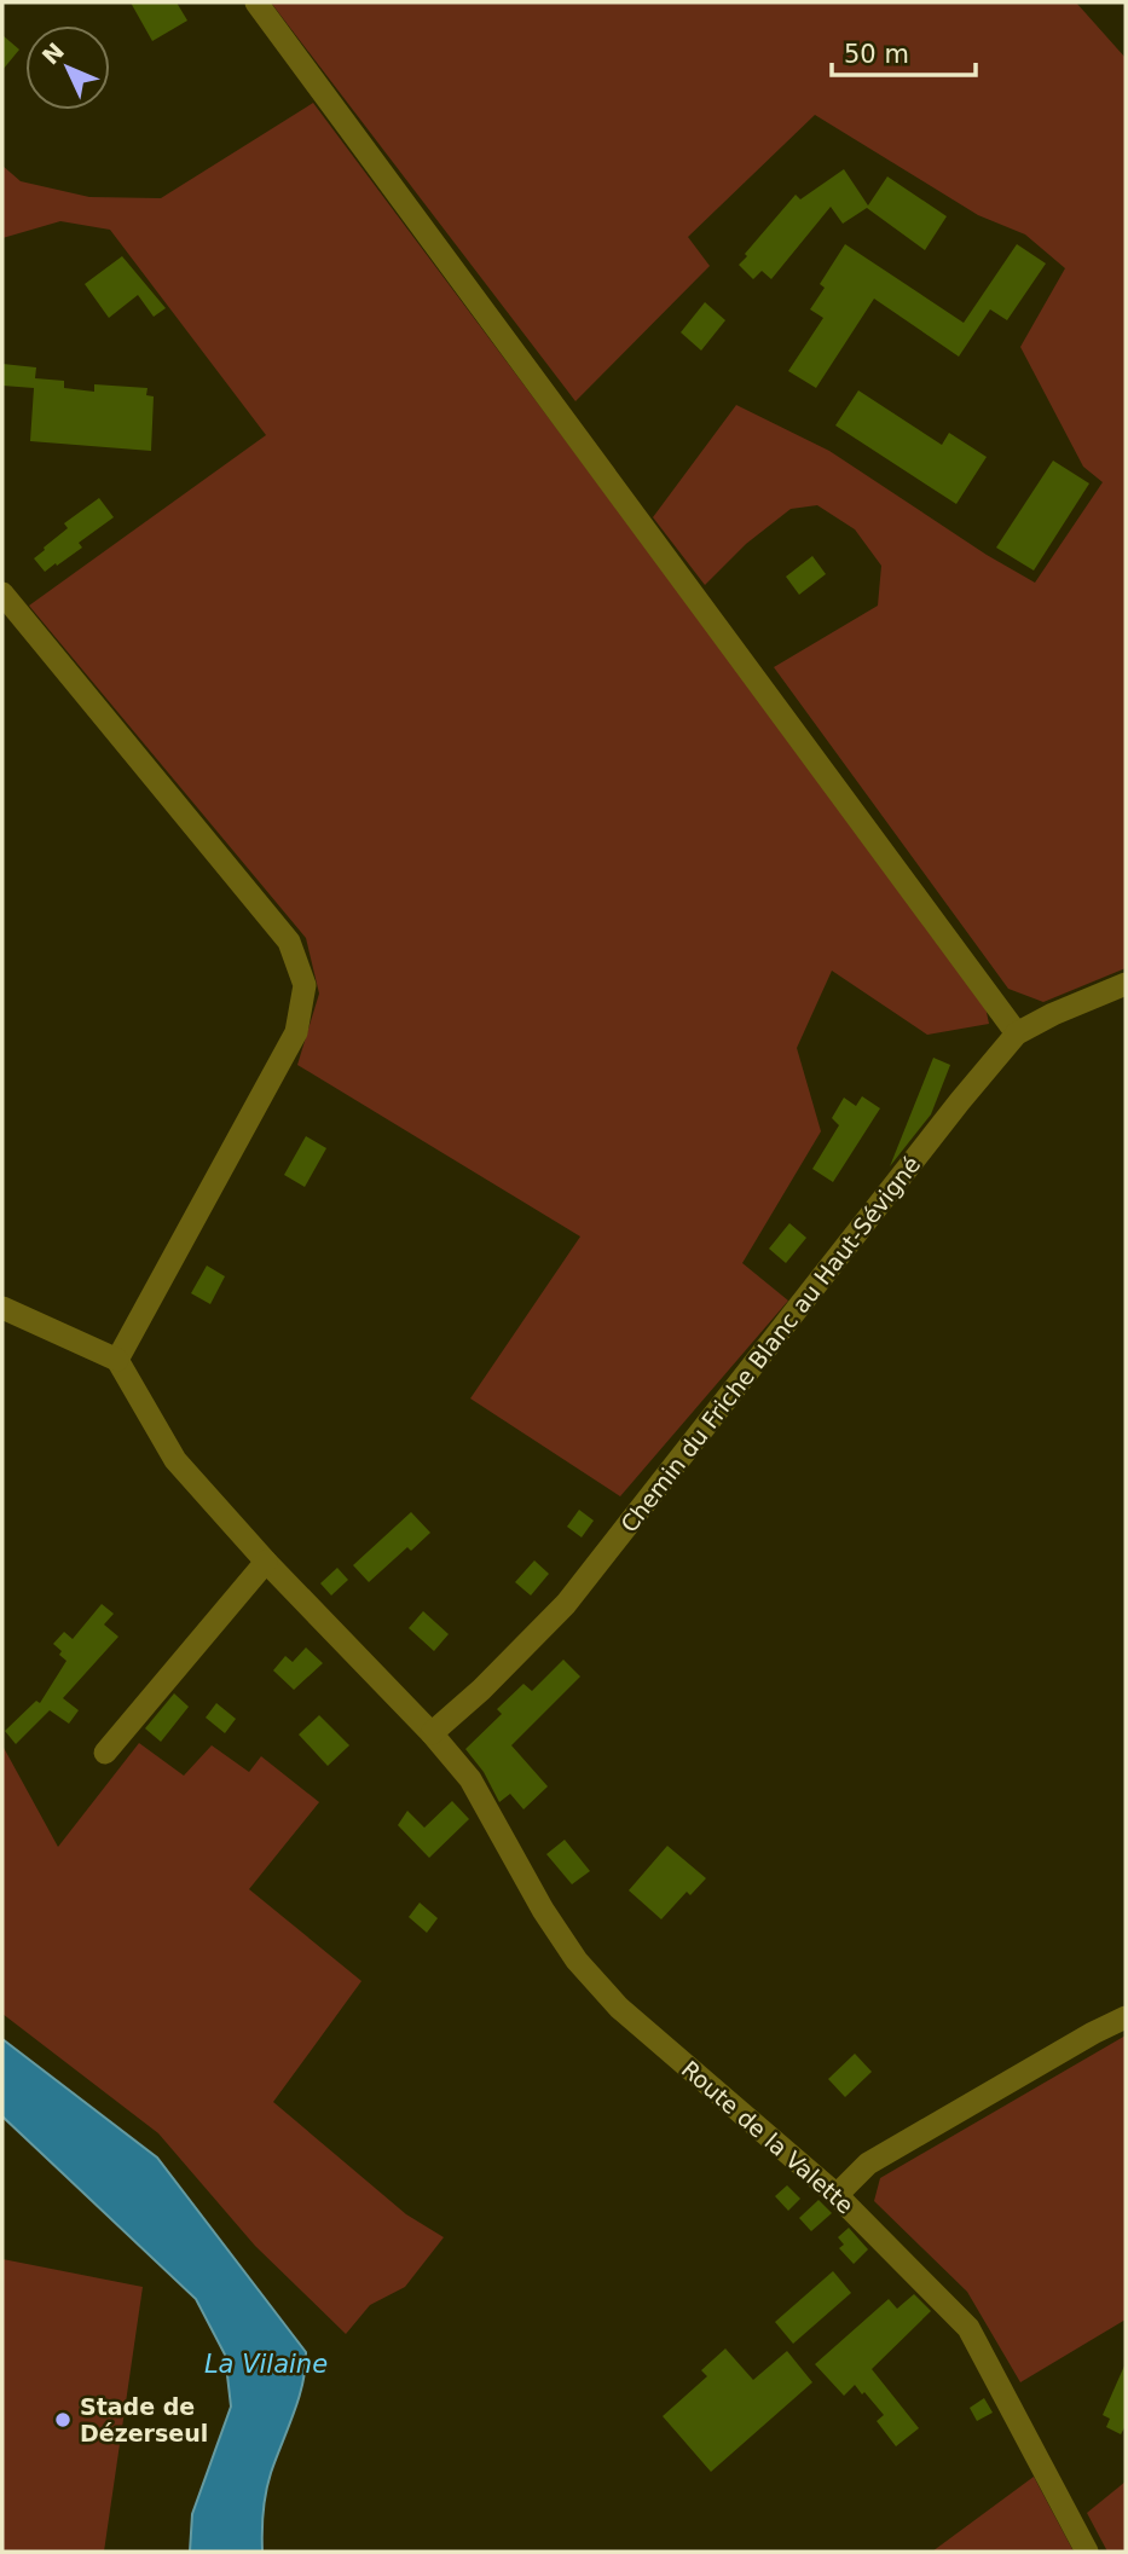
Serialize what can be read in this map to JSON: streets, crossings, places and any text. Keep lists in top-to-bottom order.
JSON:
{
  "streets": {
    "street": ["Chemin du Friche Blanc au Haut-Sévigné", "Route de la Valette"]
  },
  "crossings": [
    ["Chemin du Friche Blanc au Haut-Sévigné", "Route de la Valette"]
  ],
  "water": ["La Vilaine"],
  "places": ["Stade de Dézerseul"],
  "scale_bar": "50 m",
  "north": "top left"
}
